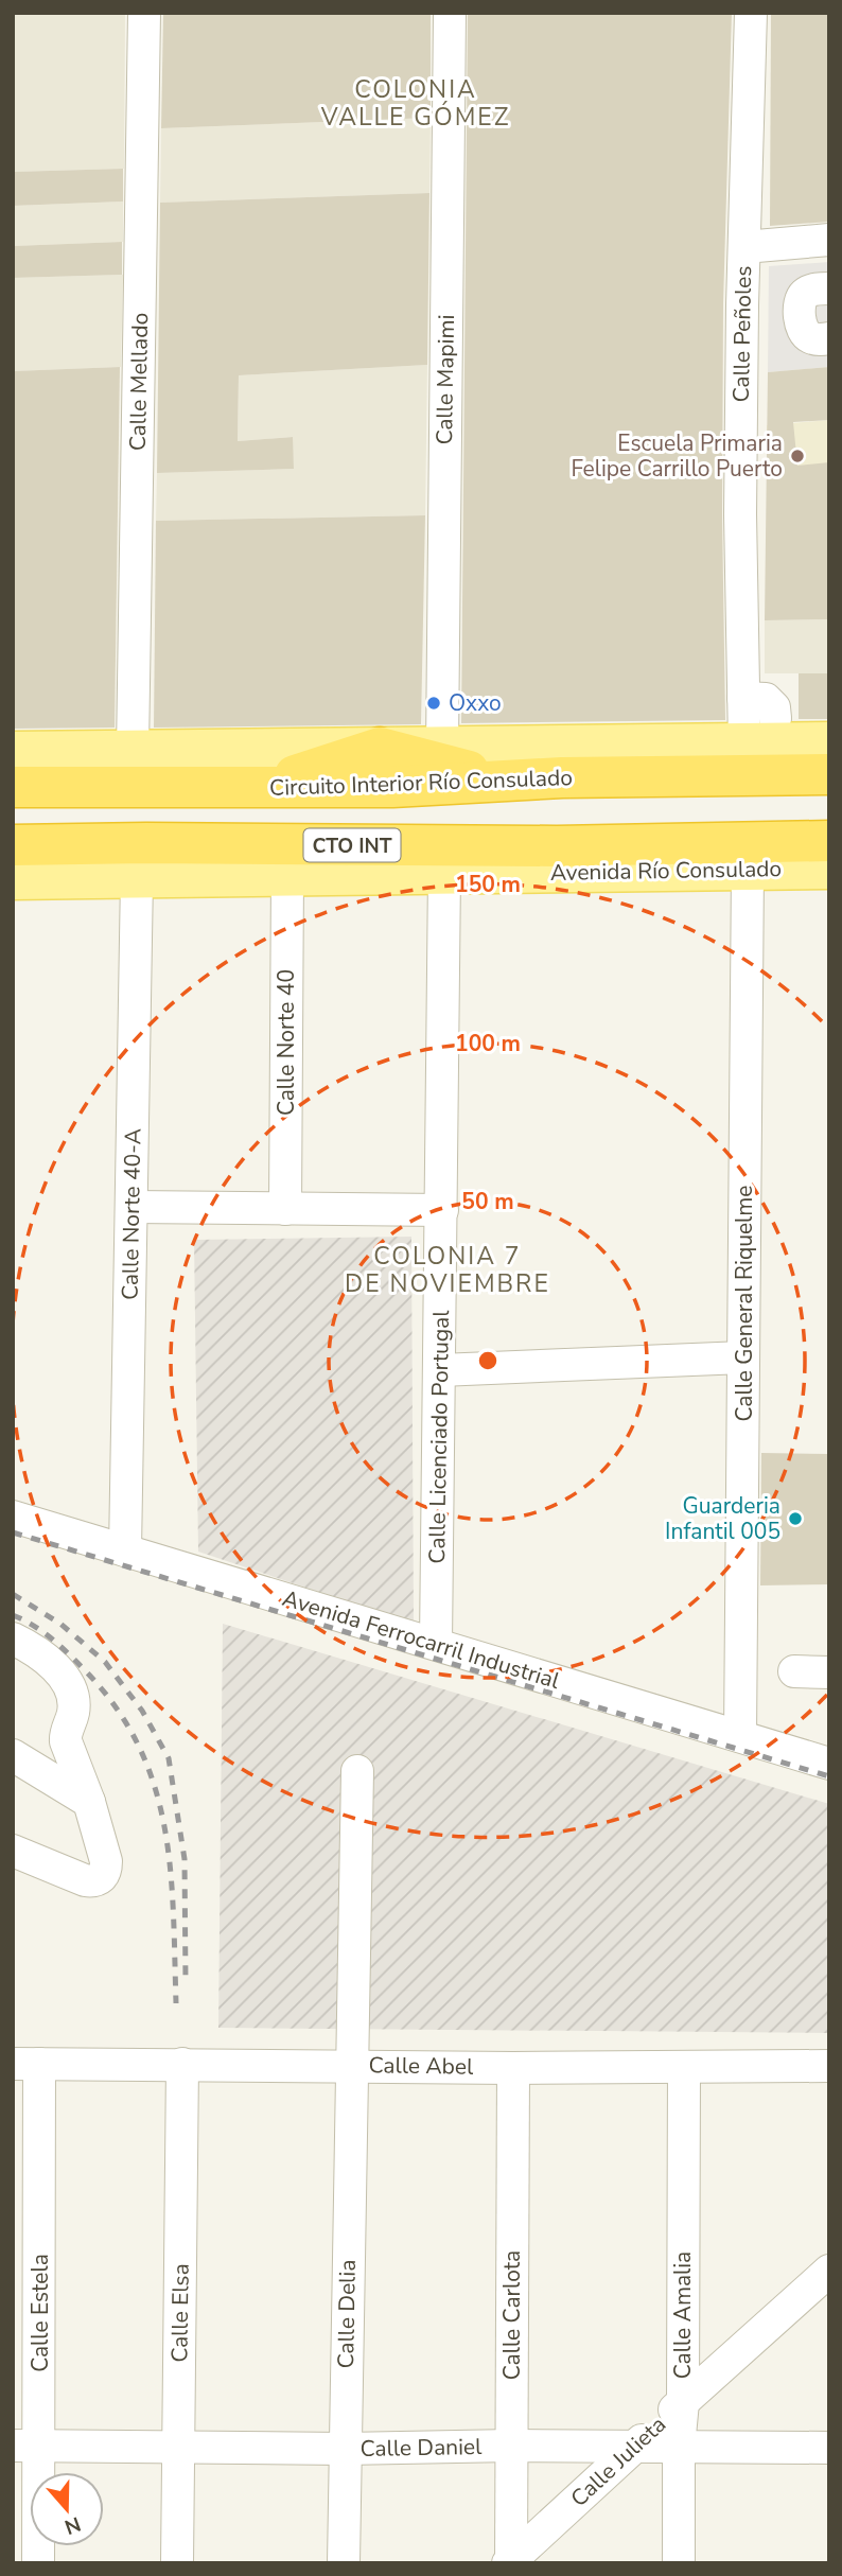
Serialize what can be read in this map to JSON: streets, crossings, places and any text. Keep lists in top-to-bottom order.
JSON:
{
  "streets": {
    "highway": ["Circuito Interior Río Consulado", "CTO INT"],
    "main road": ["Avenida Río Consulado"],
    "street": [
      "Calle Peñoles",
      "Calle Mapimi",
      "Calle Mellado",
      "Calle Norte 40",
      "Calle Norte 40-A",
      "Calle General Riquelme",
      "Calle Licenciado Portugal",
      "Avenida Ferrocarril Industrial",
      "Calle Abel",
      "Calle Estela",
      "Calle Elsa",
      "Calle Delia",
      "Calle Carlota",
      "Calle Amalia",
      "Calle Daniel",
      "Calle Julieta"
    ]
  },
  "crossings": [
    ["CTO INT", "Calle Norte 40"],
    ["CTO INT", "Calle Norte 40-A"],
    ["Avenida Río Consulado", "Calle General Riquelme"],
    ["Avenida Río Consulado", "Calle Licenciado Portugal"],
    ["Calle Norte 40-A", "Avenida Ferrocarril Industrial"],
    ["Calle General Riquelme", "Avenida Ferrocarril Industrial"],
    ["Calle Licenciado Portugal", "Avenida Ferrocarril Industrial"],
    ["Calle Abel", "Calle Estela"],
    ["Calle Abel", "Calle Elsa"],
    ["Calle Abel", "Calle Delia"],
    ["Calle Abel", "Calle Carlota"],
    ["Calle Abel", "Calle Amalia"],
    ["Calle Estela", "Calle Daniel"],
    ["Calle Elsa", "Calle Daniel"],
    ["Calle Delia", "Calle Daniel"],
    ["Calle Carlota", "Calle Daniel"],
    ["Calle Carlota", "Calle Julieta"],
    ["Calle Amalia", "Calle Daniel"],
    ["Calle Amalia", "Calle Julieta"],
    ["Calle Daniel", "Calle Julieta"]
  ],
  "districts": ["COLONIA VALLE GÓMEZ", "COLONIA 7 DE NOVIEMBRE"],
  "places": ["Escuela Primaria Felipe Carrillo Puerto", "Oxxo", "Guarderia Infantil 005"],
  "north": "bottom",
  "rings": ["150 m", "100 m", "50 m"]
}
